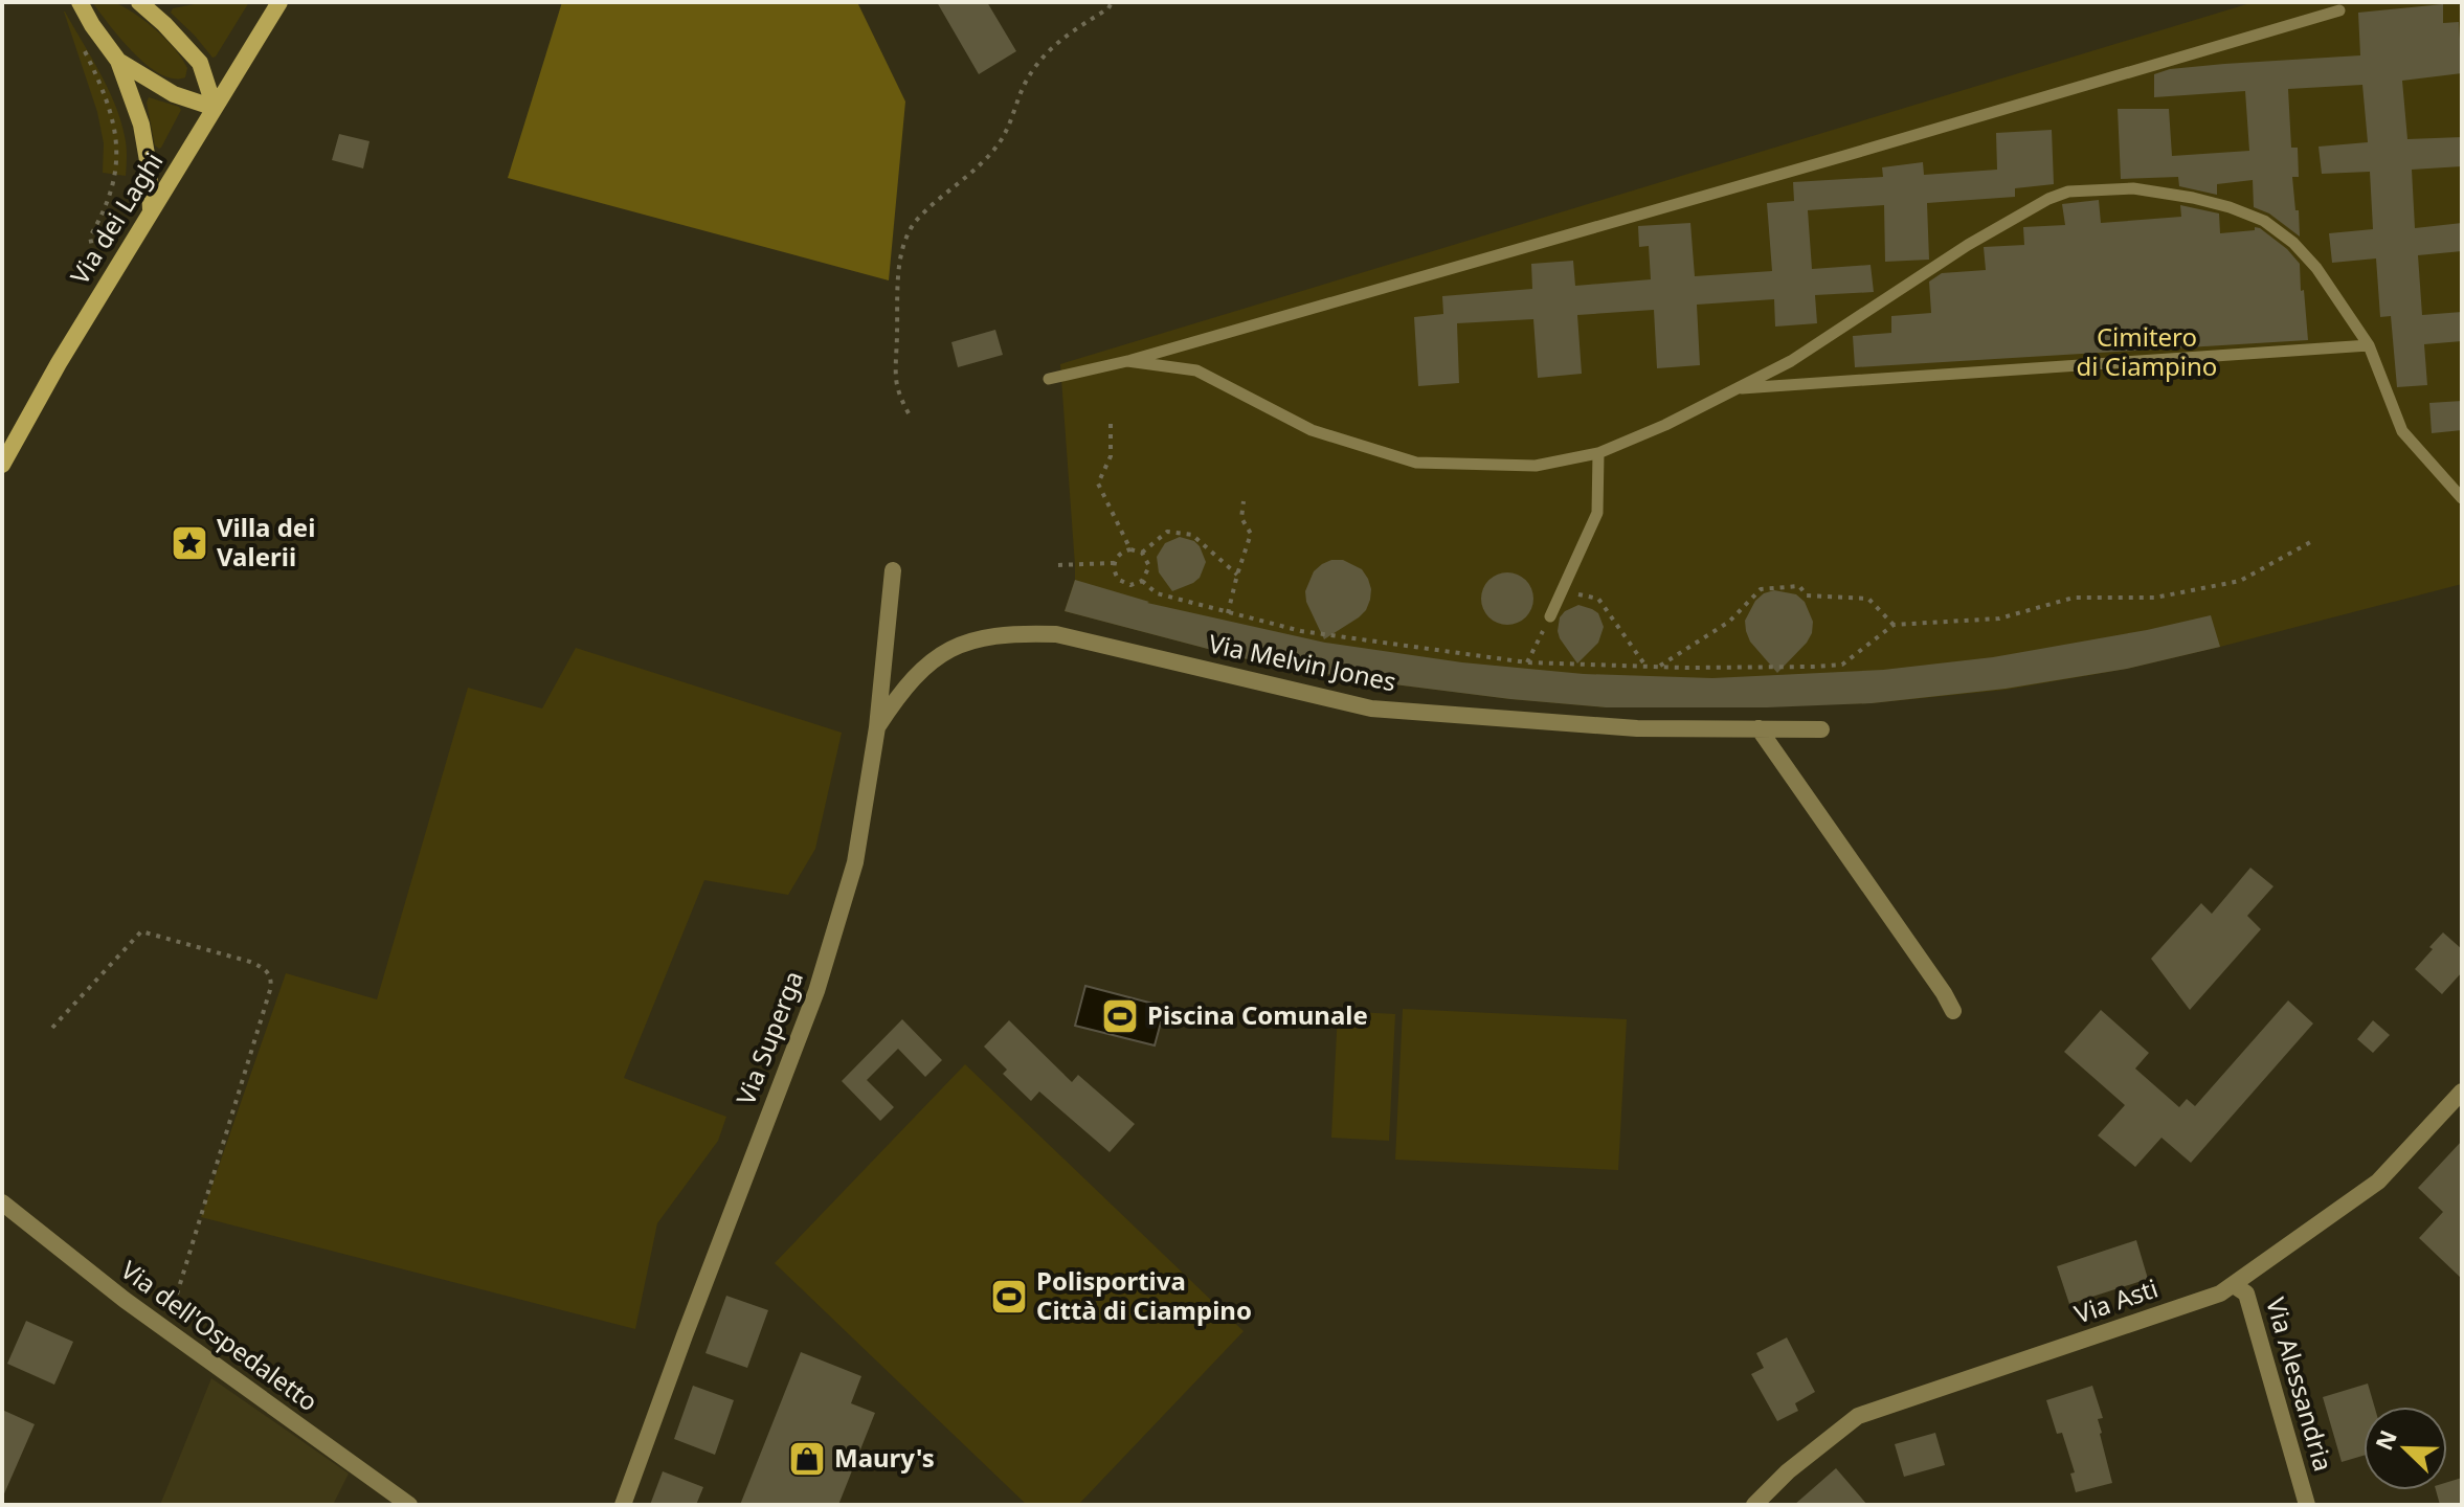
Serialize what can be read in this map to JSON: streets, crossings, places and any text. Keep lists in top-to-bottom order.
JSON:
{
  "streets": {
    "main road": ["Via dei Laghi"],
    "street": [
      "Via Melvin Jones",
      "Via Superga",
      "Via Asti",
      "Via dell'Ospedaletto",
      "Via Alessandria"
    ]
  },
  "crossings": [
    ["Via Melvin Jones", "Via Superga"],
    ["Via Asti", "Via Alessandria"]
  ],
  "parks": ["Cimitero di Ciampino"],
  "places": {
    "place": ["Villa dei Valerii"],
    "sports": ["Piscina Comunale", "Polisportiva Città di Ciampino"],
    "shop": ["Maury's"]
  },
  "north": "top left"
}
